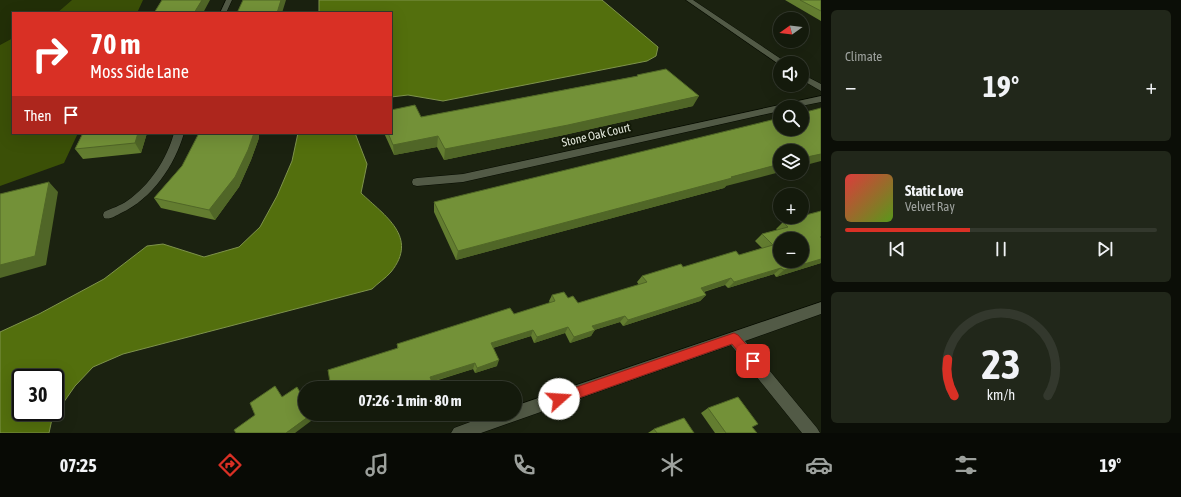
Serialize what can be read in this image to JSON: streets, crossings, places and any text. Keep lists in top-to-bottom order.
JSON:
{
  "streets": {
    "street": ["Stone Oak Court"]
  },
  "north": "left",
  "page": {
    "tile": "Climate",
    "map_buttons": ["+", "−"],
    "turn": ["70 m", "Moss Side Lane"],
    "heat": ["−", "19°", "+"],
    "then": "Then",
    "song": ["Static Love", "Velvet Ray"],
    "limit": "30",
    "trip": "07:26 · 1 min · 80 m",
    "tabs": ["07:25", "19°"],
    "gauge": ["23", "km/h"]
  }
}
